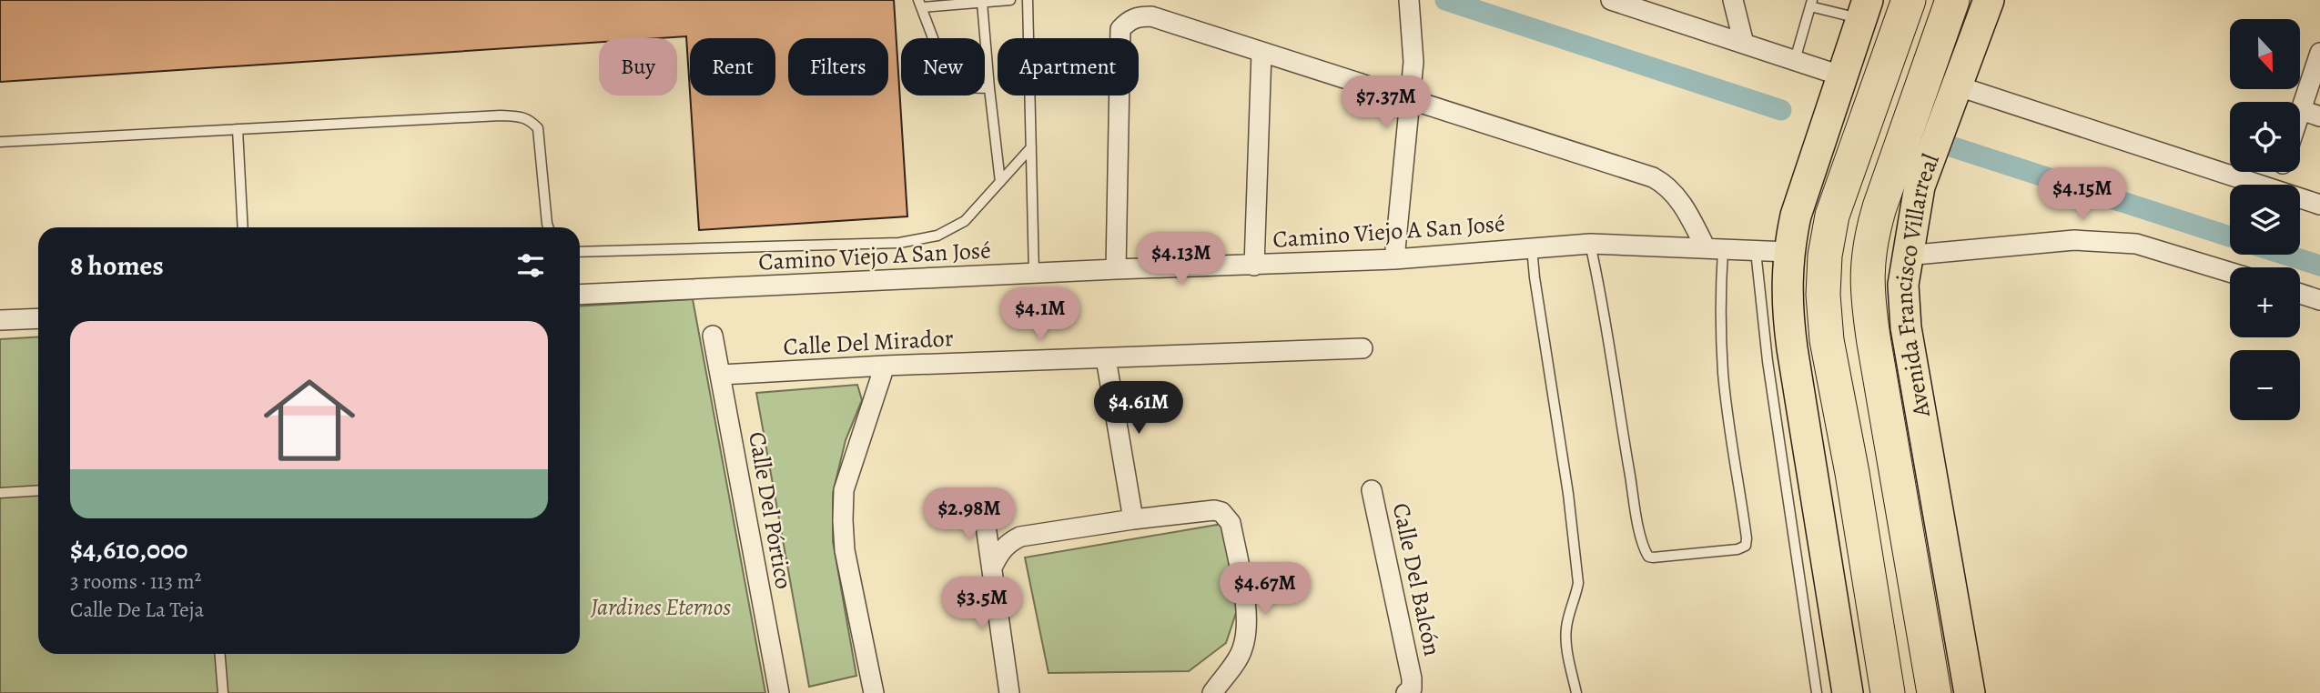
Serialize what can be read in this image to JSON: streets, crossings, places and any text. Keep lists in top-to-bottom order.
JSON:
{
  "streets": {
    "highway": ["Avenida Francisco Villarreal"],
    "street": [
      "Camino Viejo A San José",
      "Calle Del Mirador",
      "Calle Del Pórtico",
      "Calle Del Balcón"
    ]
  },
  "crossings": [
    ["Calle Del Mirador", "Calle Del Pórtico"]
  ],
  "parks": ["Jardines Eternos"],
  "north": "bottom",
  "page": {
    "map_buttons": ["+", "−"],
    "chip": [
      "Buy",
      "Rent",
      "Filters",
      "New",
      "Apartment"
    ],
    "price": [
      "$7.37M",
      "$4.15M",
      "$4.13M",
      "$4.1M",
      "$4.61M",
      "$2.98M",
      "$4.67M",
      "$3.5M"
    ],
    "heading": "8 homes",
    "list": [
      {
        "name": "$4,610,000",
        "note": "3 rooms · 113 m² · Calle De La Teja"
      }
    ]
  }
}
